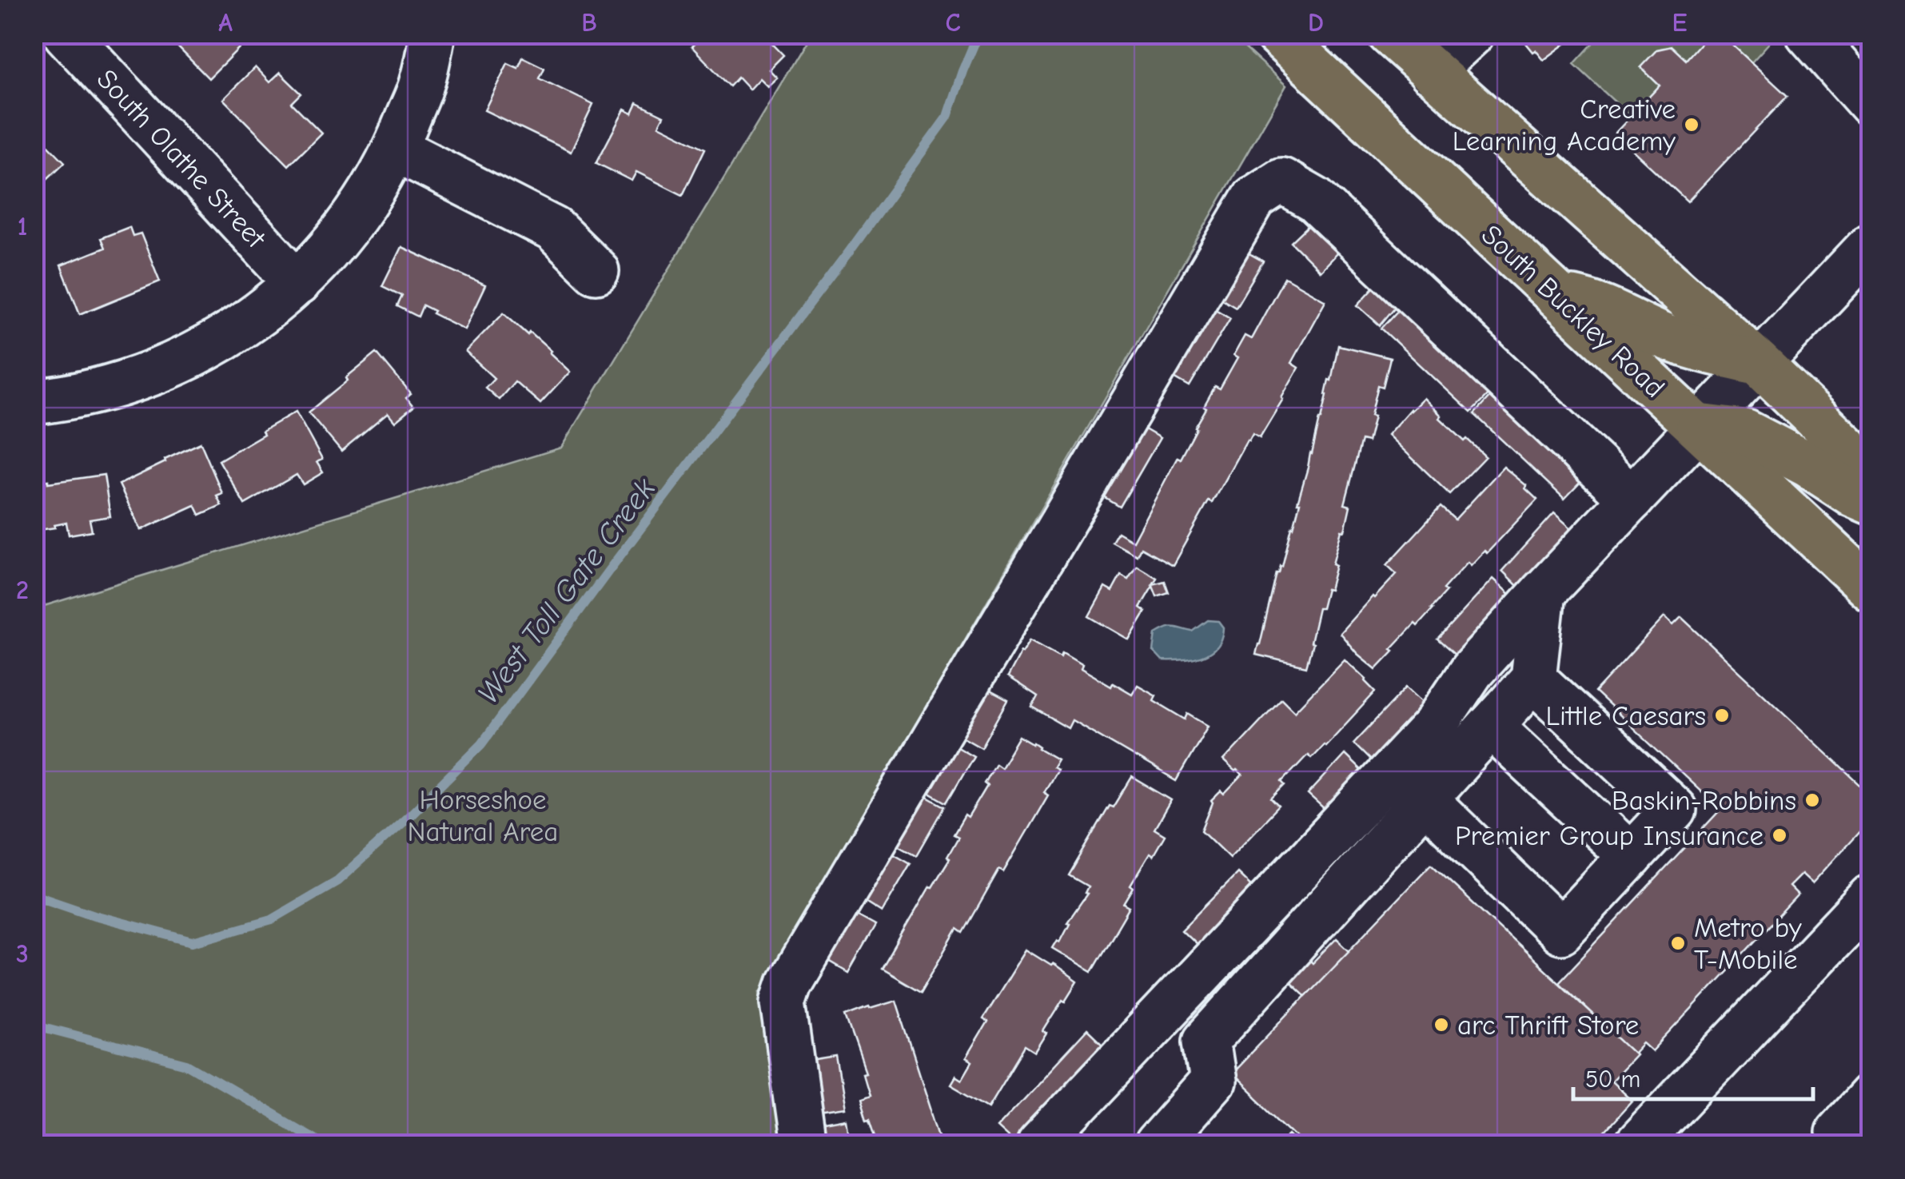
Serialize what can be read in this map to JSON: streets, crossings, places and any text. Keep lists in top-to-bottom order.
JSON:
{
  "streets": {
    "main road": ["South Buckley Road"],
    "street": ["South Olathe Street"]
  },
  "water": ["West Toll Gate Creek"],
  "parks": ["Horseshoe Natural Area"],
  "places": [
    "Creative Learning Academy",
    "Little Caesars",
    "Baskin-Robbins",
    "Premier Group Insurance",
    "Metro by T-Mobile",
    "arc Thrift Store"
  ],
  "scale_bar": "50 m",
  "grid": {
    "columns": [
      "A",
      "B",
      "C",
      "D",
      "E"
    ],
    "rows": ["1", "2", "3"]
  }
}
